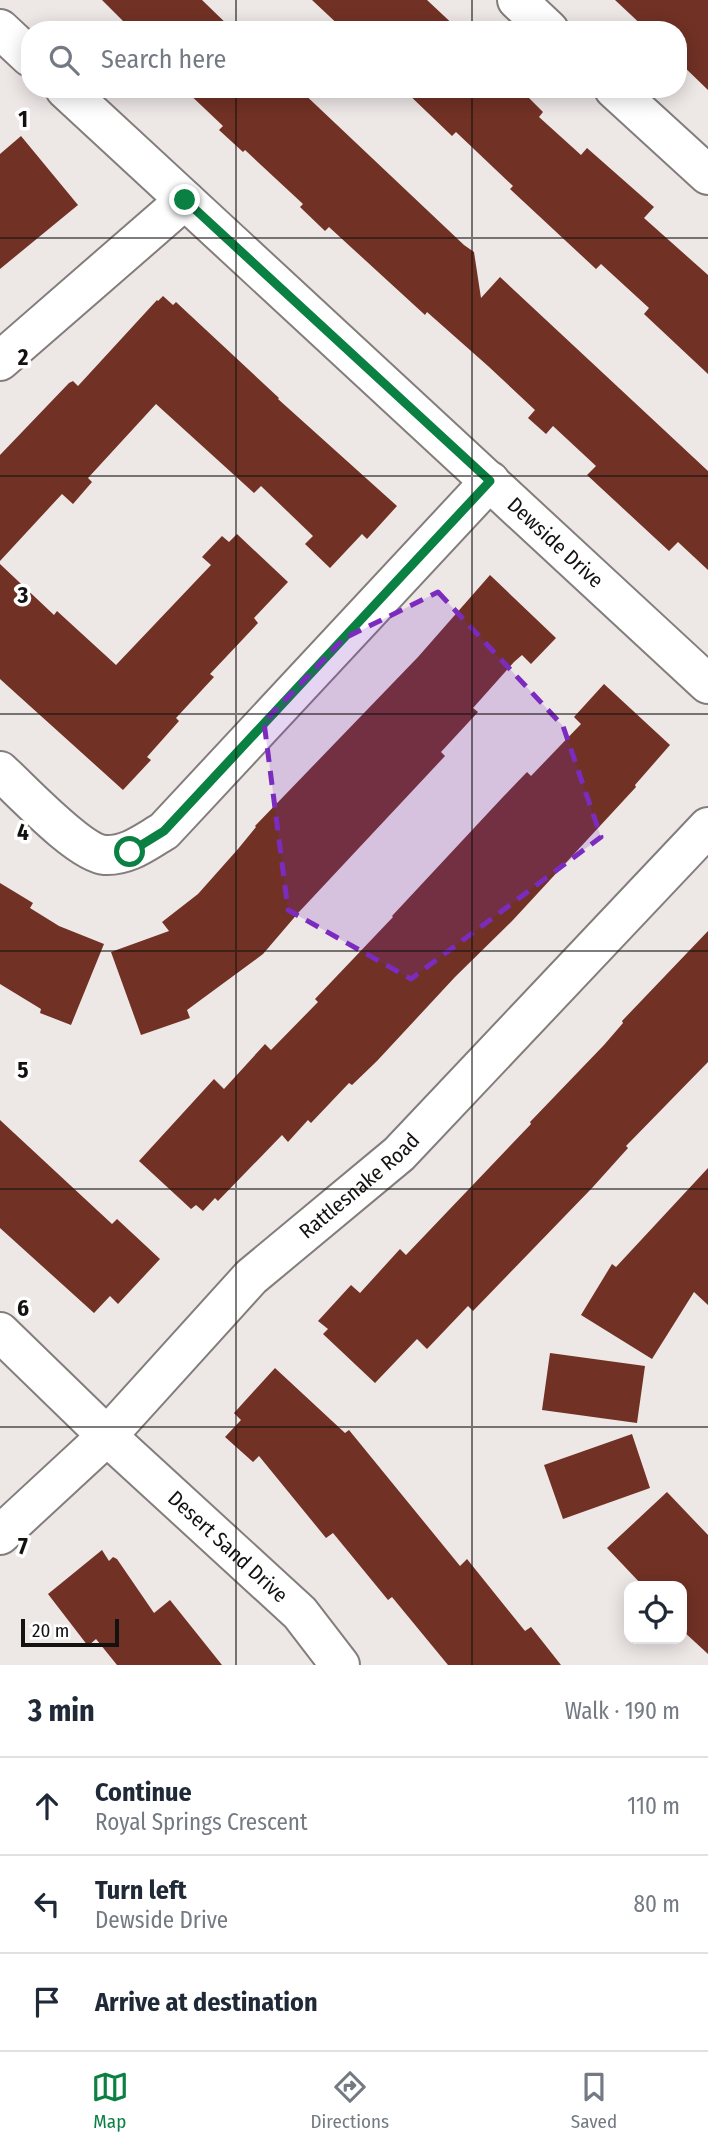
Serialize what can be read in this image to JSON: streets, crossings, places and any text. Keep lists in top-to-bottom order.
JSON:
{
  "streets": {
    "street": ["Dewside Drive", "Rattlesnake Road", "Desert Sand Drive"]
  },
  "crossings": [
    ["Rattlesnake Road", "Desert Sand Drive"]
  ],
  "scale_bar": "20 m",
  "page": {
    "search": "Search here",
    "scale": "20 m",
    "heading": ["3 min", "Walk · 190 m"],
    "list": [
      ["Continue", "Royal Springs Crescent", "110 m"],
      ["Turn left", "Dewside Drive", "80 m"],
      "Arrive at destination"
    ],
    "nav": ["Map", "Directions", "Saved"]
  },
  "grid": {
    "rows": [
      "1",
      "2",
      "3",
      "4",
      "5",
      "6",
      "7"
    ]
  }
}
